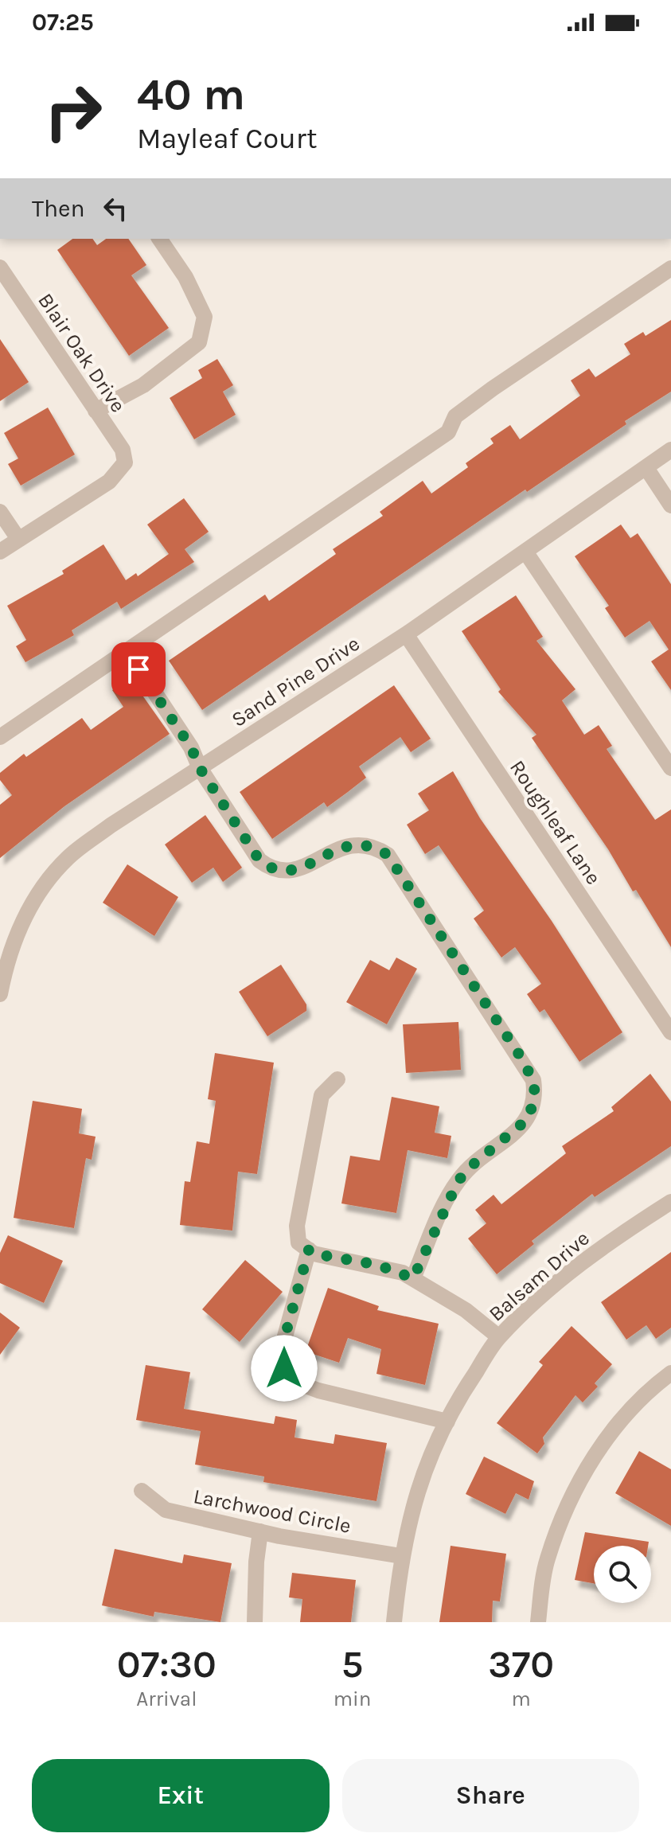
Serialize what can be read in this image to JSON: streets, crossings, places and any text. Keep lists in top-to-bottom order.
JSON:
{
  "streets": {
    "street": [
      "Blair Oak Drive",
      "Sand Pine Drive",
      "Roughleaf Lane",
      "Balsam Drive",
      "Larchwood Circle"
    ]
  },
  "crossings": [
    ["Sand Pine Drive", "Roughleaf Lane"],
    ["Balsam Drive", "Larchwood Circle"]
  ],
  "page": {
    "status": "07:25",
    "turn": ["40 m", "Mayleaf Court"],
    "then": "Then",
    "eta": [
      "07:30",
      "Arrival",
      "5",
      "min",
      "370",
      "m"
    ],
    "buttons": ["Exit", "Share"]
  }
}
